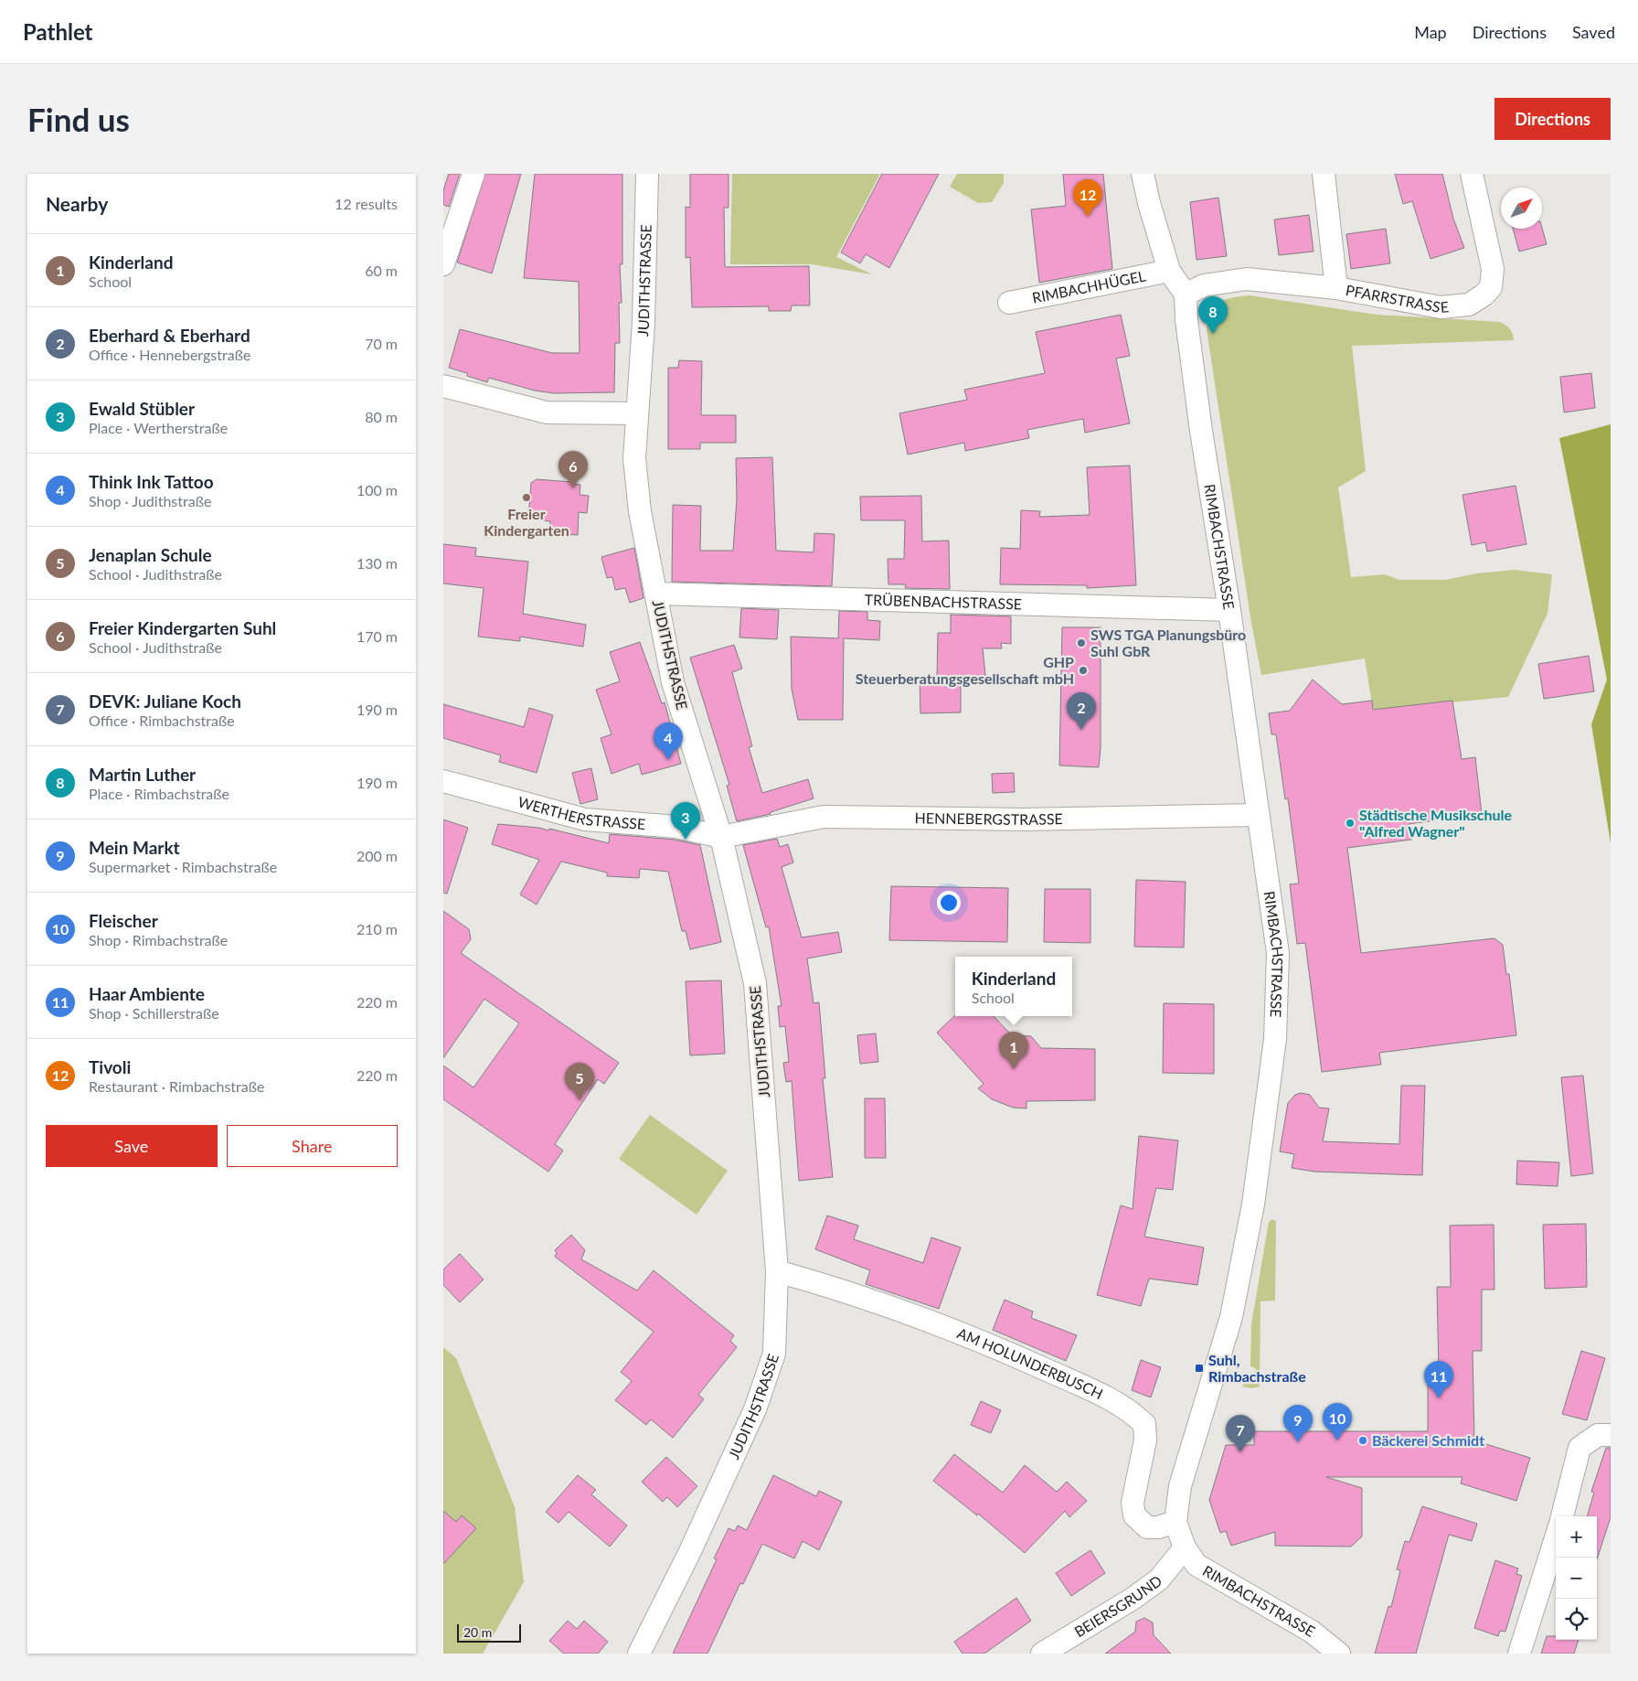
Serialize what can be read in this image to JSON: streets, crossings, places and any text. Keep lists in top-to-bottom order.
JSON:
{
  "streets": {
    "street": [
      "JUDITHSTRASSE",
      "RIMBACHHÜGEL",
      "PFARRSTRASSE",
      "RIMBACHSTRASSE",
      "TRÜBENBACHSTRASSE",
      "WERTHERSTRASSE",
      "HENNEBERGSTRASSE",
      "AM HOLUNDERBUSCH",
      "BEIERSGRUND"
    ]
  },
  "crossings": [
    ["JUDITHSTRASSE", "TRÜBENBACHSTRASSE"],
    ["JUDITHSTRASSE", "WERTHERSTRASSE"],
    ["JUDITHSTRASSE", "HENNEBERGSTRASSE"],
    ["JUDITHSTRASSE", "AM HOLUNDERBUSCH"],
    ["PFARRSTRASSE", "RIMBACHSTRASSE"],
    ["RIMBACHSTRASSE", "TRÜBENBACHSTRASSE"],
    ["RIMBACHSTRASSE", "HENNEBERGSTRASSE"],
    ["RIMBACHSTRASSE", "AM HOLUNDERBUSCH"],
    ["RIMBACHSTRASSE", "BEIERSGRUND"],
    ["WERTHERSTRASSE", "HENNEBERGSTRASSE"]
  ],
  "places": {
    "other": [
      "Freier Kindergarten",
      "SWS TGA Planungsbüro Suhl GbR",
      "GHP Steuerberatungsgesellschaft mbH",
      "Städtische Musikschule \"Alfred Wagner\"",
      "Bäckerei Schmidt"
    ],
    "transit": ["Suhl, Rimbachstraße"]
  },
  "scale_bar": "20 m",
  "north": "top right",
  "page": {
    "header": "Pathlet",
    "nav": ["Map", "Directions", "Saved"],
    "buttons": [
      "Directions",
      ["Save", "Share"]
    ],
    "title": "Find us",
    "heading": ["Nearby", "12 results"],
    "pins": [
      "12",
      "8",
      "6",
      "2",
      "4",
      "3",
      "1",
      "5",
      "11",
      "10",
      "9",
      "7"
    ],
    "list": [
      {
        "mark": "1",
        "name": "Kinderland",
        "note": "School",
        "value": "60 m"
      },
      {
        "mark": "2",
        "name": "Eberhard & Eberhard",
        "note": "Office · Hennebergstraße",
        "value": "70 m"
      },
      {
        "mark": "3",
        "name": "Ewald Stübler",
        "note": "Place · Wertherstraße",
        "value": "80 m"
      },
      {
        "mark": "4",
        "name": "Think Ink Tattoo",
        "note": "Shop · Judithstraße",
        "value": "100 m"
      },
      {
        "mark": "5",
        "name": "Jenaplan Schule",
        "note": "School · Judithstraße",
        "value": "130 m"
      },
      {
        "mark": "6",
        "name": "Freier Kindergarten Suhl",
        "note": "School · Judithstraße",
        "value": "170 m"
      },
      {
        "mark": "7",
        "name": "DEVK: Juliane Koch",
        "note": "Office · Rimbachstraße",
        "value": "190 m"
      },
      {
        "mark": "8",
        "name": "Martin Luther",
        "note": "Place · Rimbachstraße",
        "value": "190 m"
      },
      {
        "mark": "9",
        "name": "Mein Markt",
        "note": "Supermarket · Rimbachstraße",
        "value": "200 m"
      },
      {
        "mark": "10",
        "name": "Fleischer",
        "note": "Shop · Rimbachstraße",
        "value": "210 m"
      },
      {
        "mark": "11",
        "name": "Haar Ambiente",
        "note": "Shop · Schillerstraße",
        "value": "220 m"
      },
      {
        "mark": "12",
        "name": "Tivoli",
        "note": "Restaurant · Rimbachstraße",
        "value": "220 m"
      }
    ],
    "popup": ["Kinderland", "School"],
    "map_buttons": ["+", "−"],
    "scale": "20 m"
  }
}
